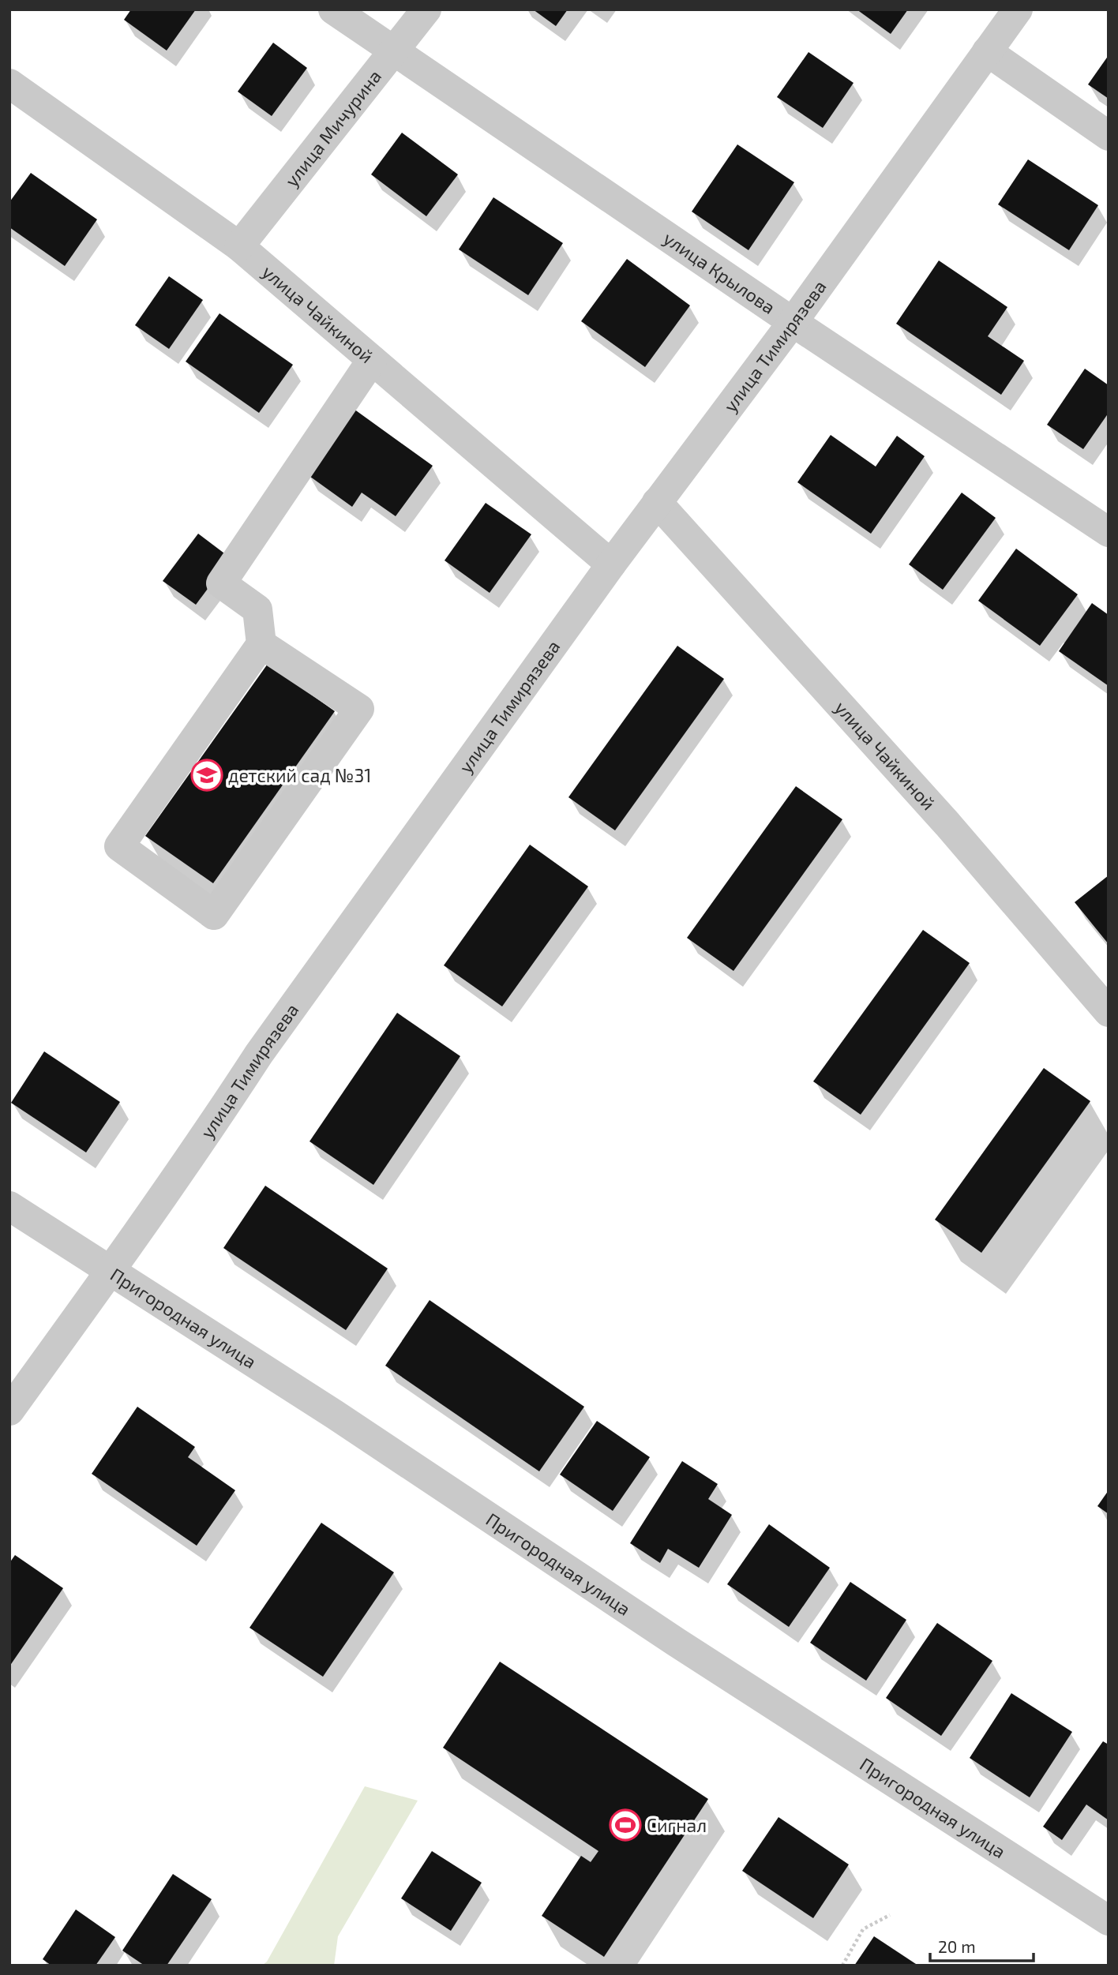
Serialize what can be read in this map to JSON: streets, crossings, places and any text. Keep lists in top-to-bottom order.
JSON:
{
  "streets": {
    "street": [
      "улица Мичурина",
      "улица Крылова",
      "улица Чайкиной",
      "улица Тимирязева",
      "Пригородная улица"
    ]
  },
  "crossings": [
    ["улица Мичурина", "улица Крылова"],
    ["улица Мичурина", "улица Чайкиной"],
    ["улица Крылова", "улица Тимирязева"],
    ["улица Чайкиной", "улица Тимирязева"],
    ["улица Тимирязева", "Пригородная улица"]
  ],
  "places": {
    "school or university": ["детский сад №31"],
    "sports": ["Сигнал"]
  },
  "scale_bar": "20 m"
}
